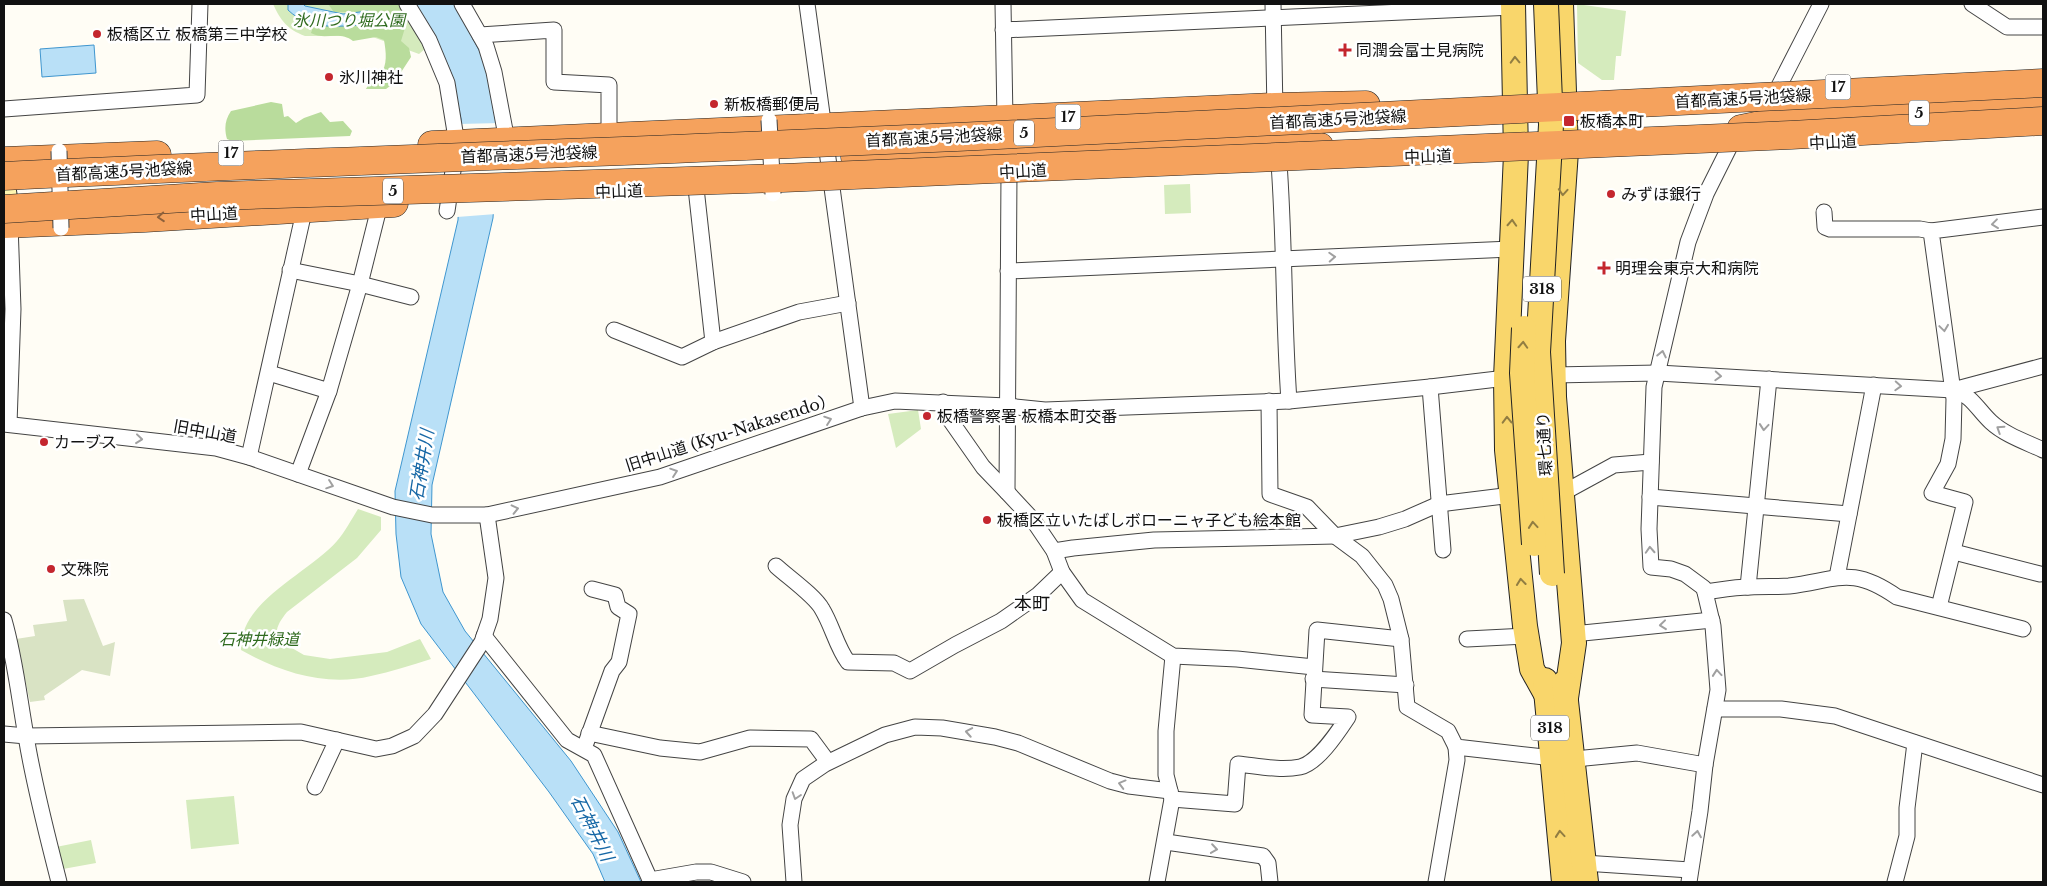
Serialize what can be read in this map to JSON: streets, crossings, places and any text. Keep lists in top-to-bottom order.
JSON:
{
  "streets": {
    "highway": [
      "17",
      "首都高速5号池袋線",
      "5",
      "中山道"
    ],
    "main road": ["318", "環七通り"],
    "street": ["旧中山道", "旧中山道 (Kyu-Nakasendo）"]
  },
  "crossings": [
    ["首都高速5号池袋線", "中山道"],
    ["5", "中山道"],
    ["旧中山道", "旧中山道 (Kyu-Nakasendo）"]
  ],
  "one_way": ["旧中山道"],
  "districts": ["本町"],
  "water": ["石神井川"],
  "parks": ["氷川つり堀公園", "石神井緑道"],
  "places": {
    "other": [
      "板橋区立 板橋第三中学校",
      "氷川神社",
      "新板橋郵便局",
      "みずほ銀行",
      "板橋警察署 板橋本町交番",
      "カーブス",
      "板橋区立いたばしボローニャ子ども絵本館",
      "文殊院"
    ],
    "health": ["同潤会富士見病院", "明理会東京大和病院"],
    "transit": ["板橋本町"]
  }
}
